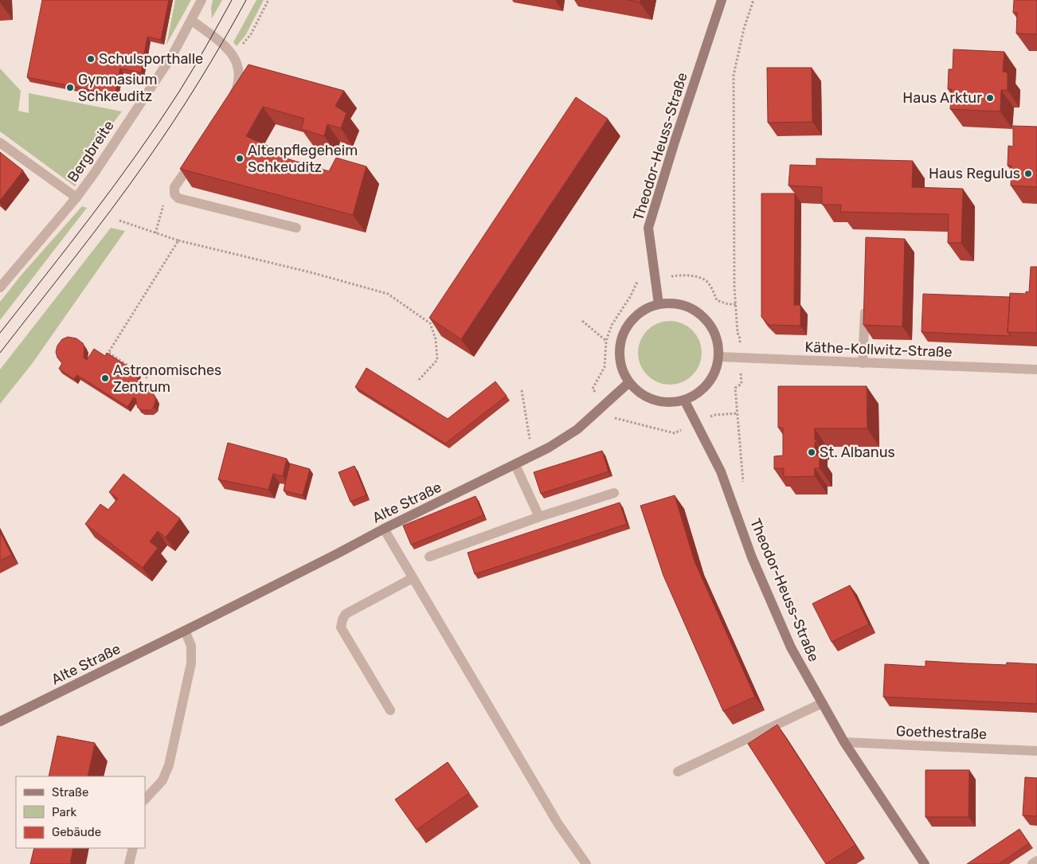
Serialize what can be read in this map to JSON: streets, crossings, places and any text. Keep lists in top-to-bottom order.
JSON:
{
  "streets": {
    "street": [
      "Theodor-Heuss-Straße",
      "Bergbreite",
      "Käthe-Kollwitz-Straße",
      "Alte Straße",
      "Goethestraße"
    ]
  },
  "crossings": [
    ["Theodor-Heuss-Straße", "Käthe-Kollwitz-Straße"],
    ["Theodor-Heuss-Straße", "Alte Straße"],
    ["Theodor-Heuss-Straße", "Goethestraße"],
    ["Käthe-Kollwitz-Straße", "Alte Straße"]
  ],
  "places": [
    "Schulsporthalle",
    "Gymnasium Schkeuditz",
    "Haus Arktur",
    "Altenpflegeheim Schkeuditz",
    "Haus Regulus",
    "Astronomisches Zentrum",
    "St. Albanus"
  ],
  "legend": ["Straße", "Park", "Gebäude"]
}
